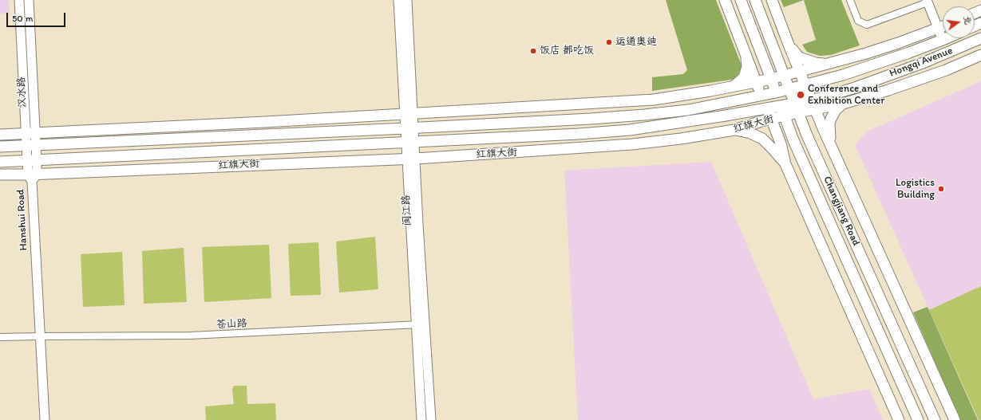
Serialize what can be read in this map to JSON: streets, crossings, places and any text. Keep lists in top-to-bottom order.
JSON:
{
  "streets": {
    "main road": [
      "Hongqi Avenue",
      "汉水路",
      "红旗大街",
      "闽江路",
      "Changjiang Road",
      "Hanshui Road"
    ],
    "street": ["苍山路"]
  },
  "crossings": [
    ["Hongqi Avenue", "红旗大街"],
    ["Hongqi Avenue", "Changjiang Road"],
    ["汉水路", "红旗大街"],
    ["汉水路", "Hanshui Road"],
    ["红旗大街", "闽江路"],
    ["红旗大街", "Changjiang Road"],
    ["红旗大街", "Hanshui Road"],
    ["闽江路", "苍山路"],
    ["Hanshui Road", "苍山路"]
  ],
  "places": [
    "运通奥迪",
    "饭店 都吃饭",
    "Conference and Exhibition Center",
    "Logistics Building"
  ],
  "scale_bar": "50 m",
  "north": "right"
}
